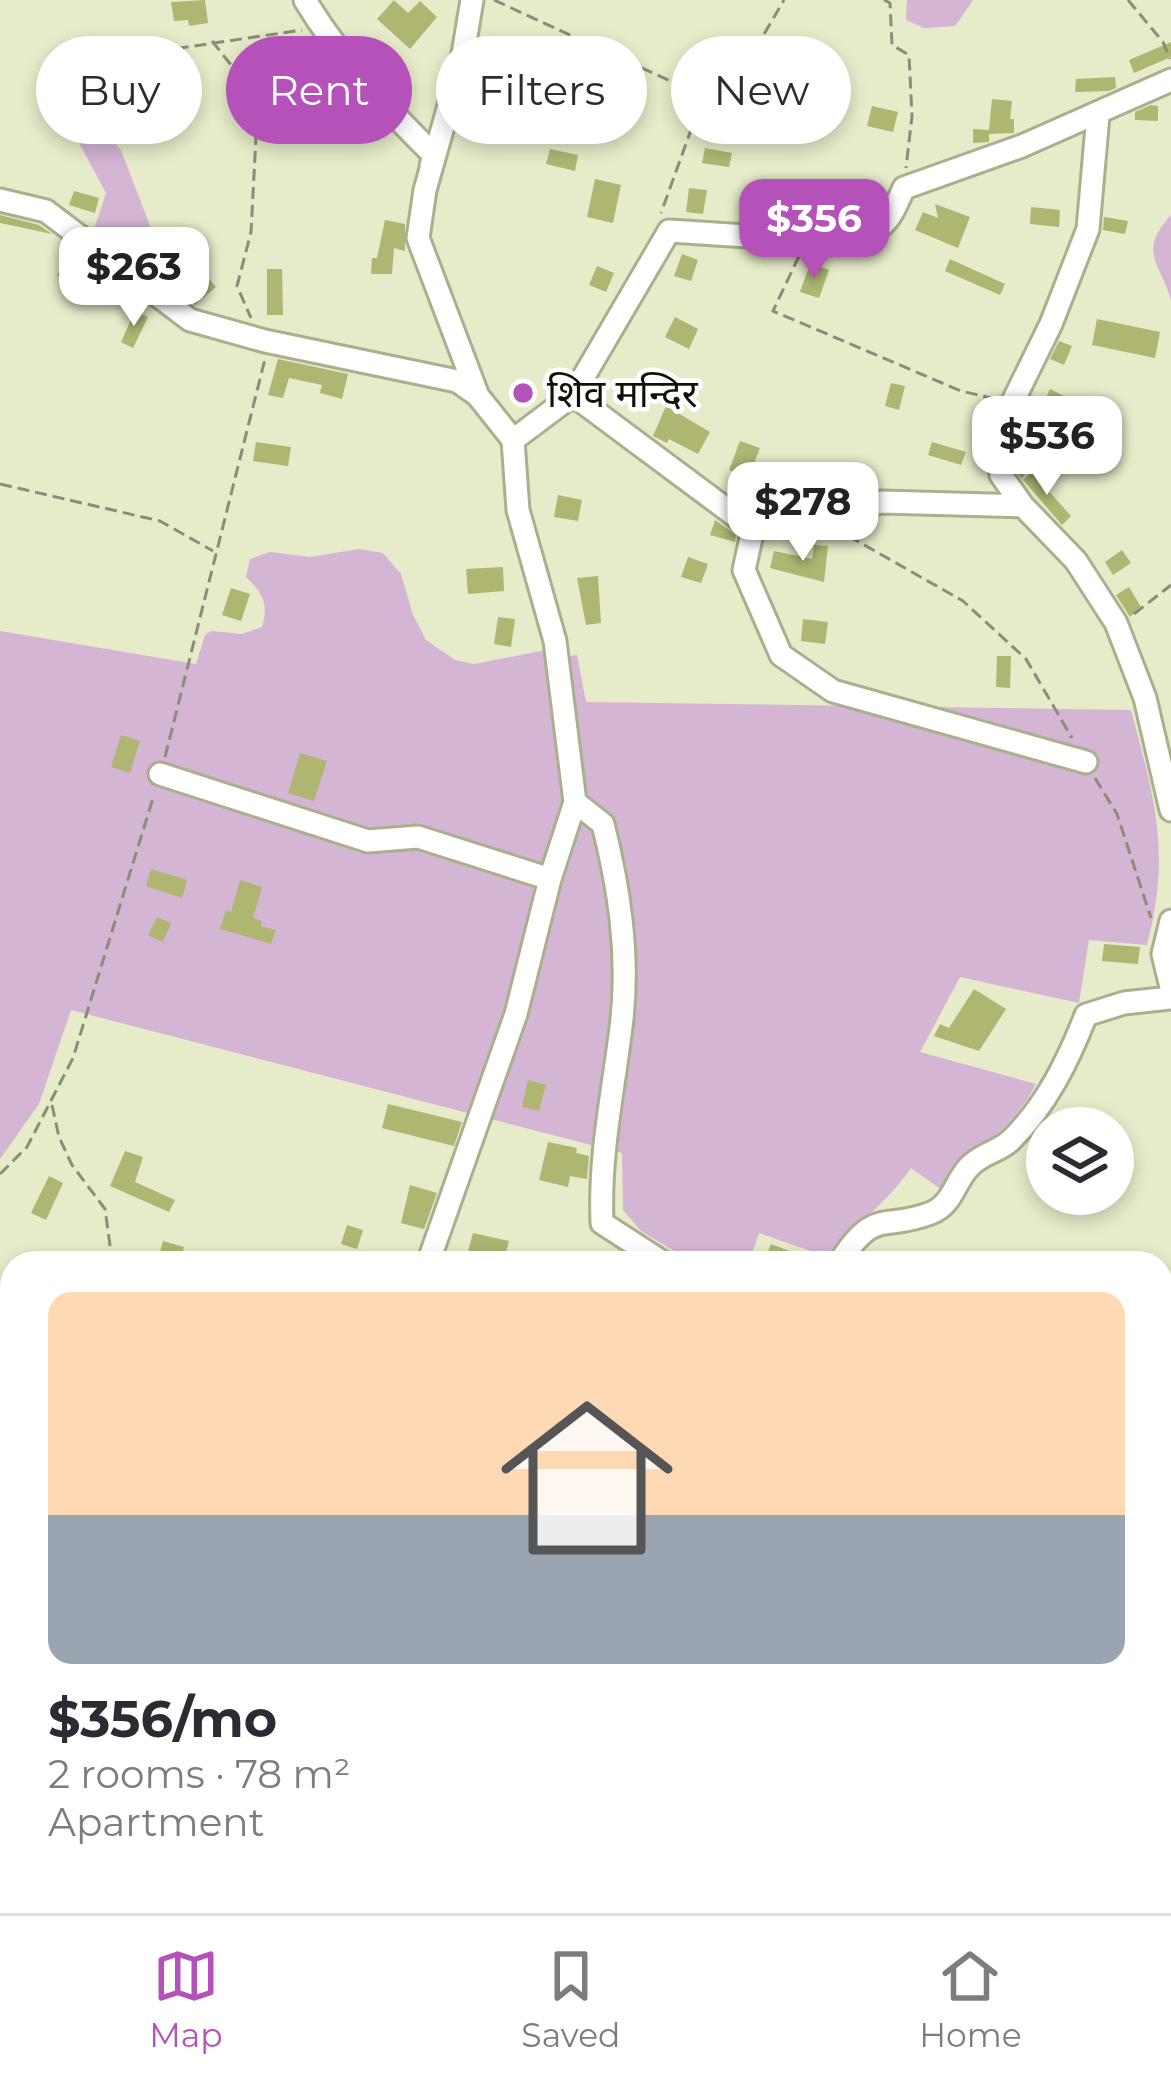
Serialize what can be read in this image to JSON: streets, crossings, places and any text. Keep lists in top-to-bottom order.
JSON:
{
  "places": ["शिव मन्दिर"],
  "page": {
    "chip": [
      "Buy",
      "Rent",
      "Filters",
      "New"
    ],
    "price": [
      "$356",
      "$263",
      "$536",
      "$278"
    ],
    "list": [
      {
        "name": "$356/mo",
        "note": "2 rooms · 78 m² · Apartment"
      }
    ],
    "tabs": ["Map", "Saved", "Home"]
  }
}
